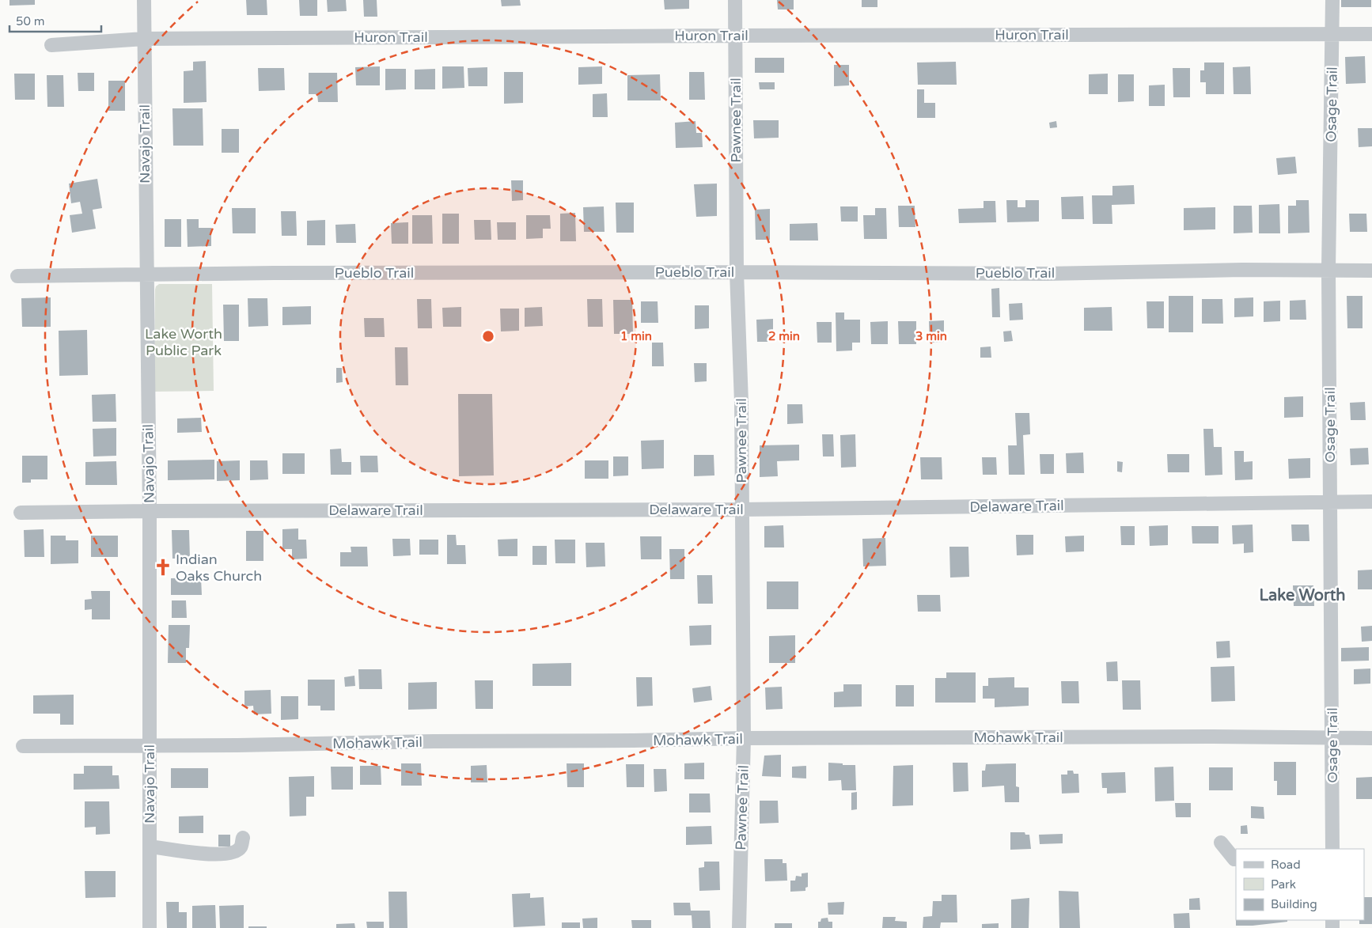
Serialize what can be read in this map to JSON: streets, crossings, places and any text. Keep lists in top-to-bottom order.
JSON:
{
  "streets": {
    "street": [
      "Huron Trail",
      "Osage Trail",
      "Pawnee Trail",
      "Navajo Trail",
      "Pueblo Trail",
      "Delaware Trail",
      "Mohawk Trail"
    ]
  },
  "crossings": [
    ["Huron Trail", "Osage Trail"],
    ["Huron Trail", "Pawnee Trail"],
    ["Huron Trail", "Navajo Trail"],
    ["Osage Trail", "Pueblo Trail"],
    ["Osage Trail", "Delaware Trail"],
    ["Osage Trail", "Mohawk Trail"],
    ["Pawnee Trail", "Pueblo Trail"],
    ["Pawnee Trail", "Delaware Trail"],
    ["Pawnee Trail", "Mohawk Trail"],
    ["Navajo Trail", "Pueblo Trail"],
    ["Navajo Trail", "Delaware Trail"],
    ["Navajo Trail", "Mohawk Trail"]
  ],
  "districts": ["Lake Worth"],
  "parks": ["Lake Worth Public Park"],
  "places": {
    "church": ["Indian Oaks Church"]
  },
  "legend": ["Road", "Park", "Building"],
  "scale_bar": "50 m",
  "rings": ["1 min", "2 min", "3 min"]
}
